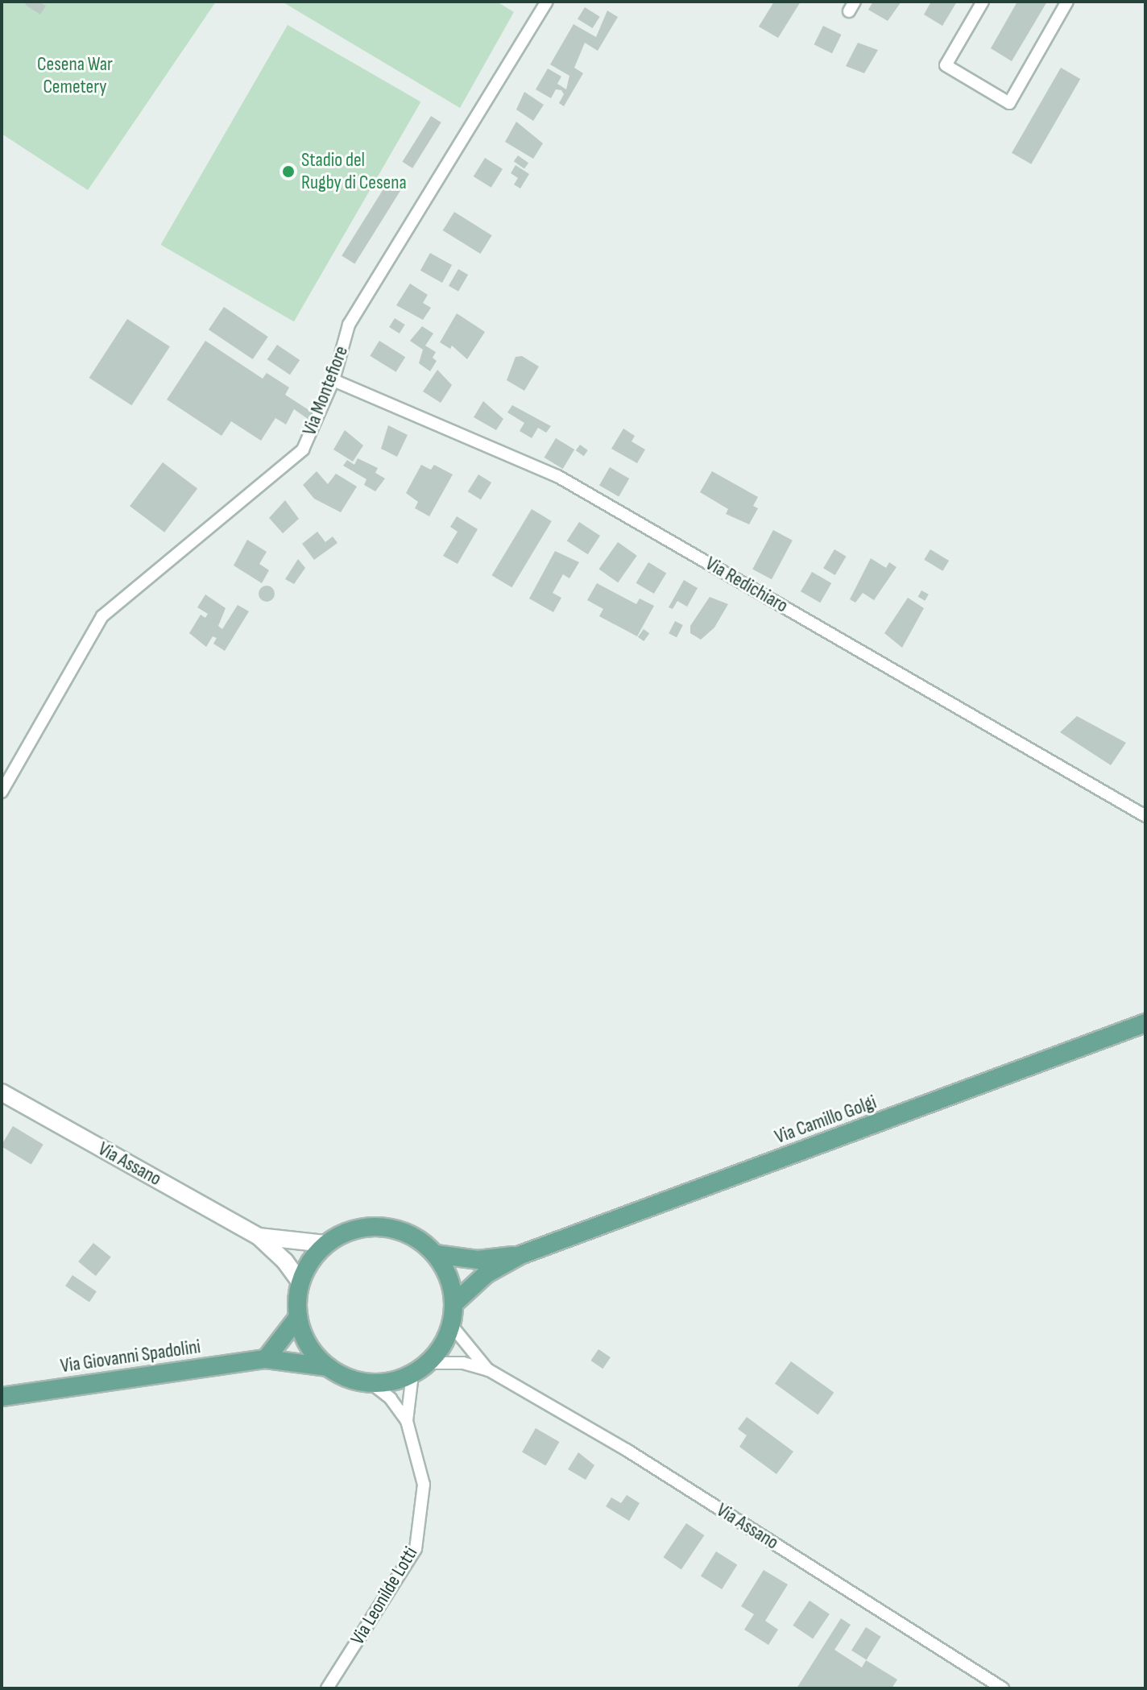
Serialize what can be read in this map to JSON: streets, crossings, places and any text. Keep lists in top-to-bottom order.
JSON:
{
  "streets": {
    "main road": ["Via Camillo Golgi", "Via Assano", "Via Giovanni Spadolini"],
    "street": ["Via Montefiore", "Via Redichiaro", "Via Leonilde Lotti"]
  },
  "crossings": [
    ["Via Montefiore", "Via Redichiaro"],
    ["Via Camillo Golgi", "Via Assano"],
    ["Via Camillo Golgi", "Via Giovanni Spadolini"],
    ["Via Camillo Golgi", "Via Leonilde Lotti"],
    ["Via Assano", "Via Giovanni Spadolini"],
    ["Via Assano", "Via Leonilde Lotti"],
    ["Via Giovanni Spadolini", "Via Leonilde Lotti"]
  ],
  "parks": ["Cesena War Cemetery"],
  "places": ["Stadio del Rugby di Cesena"]
}
